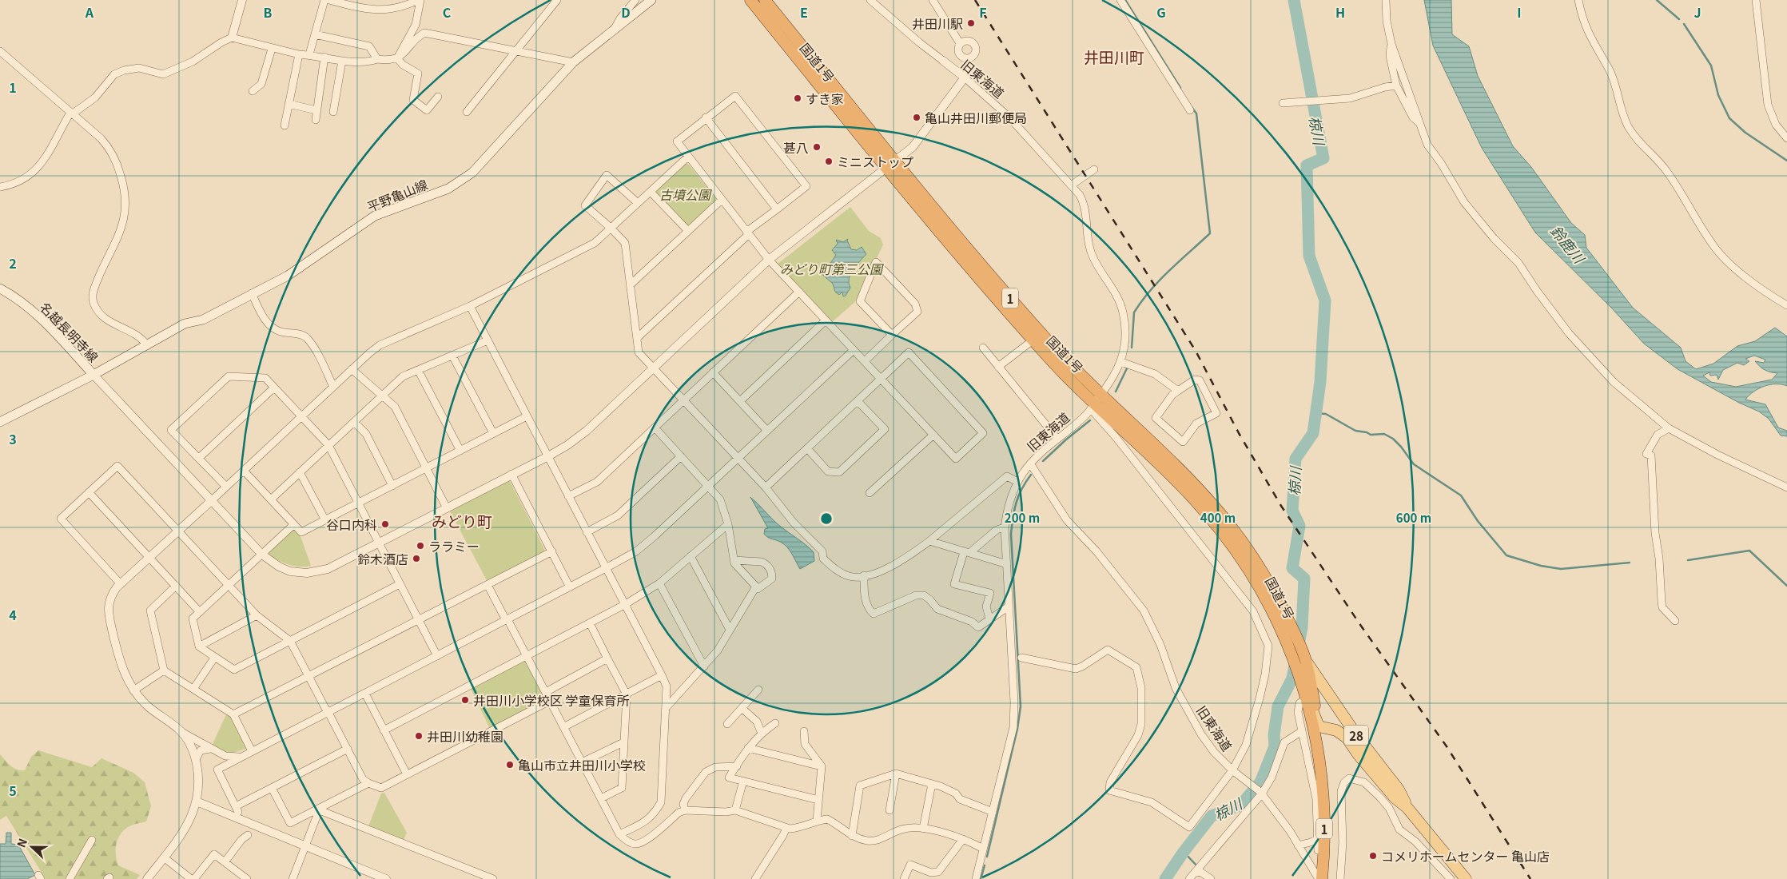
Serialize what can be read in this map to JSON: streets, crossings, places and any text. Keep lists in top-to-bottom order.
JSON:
{
  "streets": {
    "highway": ["国道1号", "1"],
    "main road": ["平野亀山線", "名越長明寺線", "28"],
    "street": ["旧東海道"]
  },
  "crossings": [
    ["国道1号", "旧東海道"],
    ["国道1号", "28"],
    ["平野亀山線", "名越長明寺線"]
  ],
  "districts": ["井田川町", "みどり町"],
  "water": ["椋川", "鈴鹿川"],
  "parks": ["古墳公園", "みどり町第三公園"],
  "places": [
    "井田川駅",
    "すき家",
    "亀山井田川郵便局",
    "甚八",
    "ミニストップ",
    "谷口内科",
    "ララミー",
    "鈴木酒店",
    "井田川小学校区 学童保育所",
    "井田川幼稚園",
    "亀山市立井田川小学校",
    "コメリホームセンター 亀山店"
  ],
  "north": "left",
  "grid": {
    "columns": [
      "A",
      "B",
      "C",
      "D",
      "E",
      "F",
      "G",
      "H",
      "I",
      "J"
    ],
    "rows": [
      "1",
      "2",
      "3",
      "4",
      "5"
    ]
  },
  "rings": ["200 m", "400 m", "600 m"]
}
